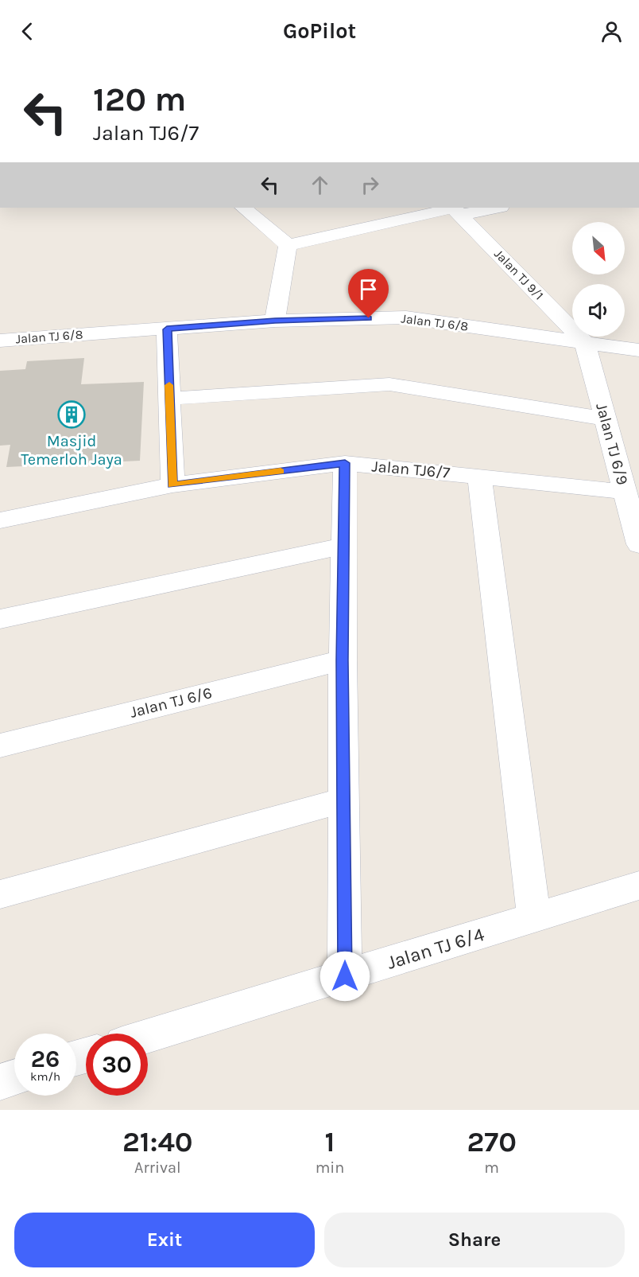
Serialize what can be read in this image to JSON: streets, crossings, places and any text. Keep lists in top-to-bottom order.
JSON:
{
  "streets": {
    "street": [
      "Jalan TJ 9/1",
      "Jalan TJ 6/8",
      "Jalan TJ 6/9",
      "Jalan TJ6/7",
      "Jalan TJ 6/6",
      "Jalan TJ 6/4"
    ]
  },
  "crossings": [
    ["Jalan TJ 9/1", "Jalan TJ 6/8"],
    ["Jalan TJ 9/1", "Jalan TJ 6/9"],
    ["Jalan TJ 6/8", "Jalan TJ 6/9"],
    ["Jalan TJ 6/9", "Jalan TJ6/7"]
  ],
  "places": {
    "building": ["Masjid Temerloh Jaya"]
  },
  "north": "bottom right",
  "page": {
    "header": "GoPilot",
    "turn": ["120 m", "Jalan TJ6/7"],
    "speed": "26 km/h",
    "limit": "30",
    "eta": [
      "21:40",
      "Arrival",
      "1",
      "min",
      "270",
      "m"
    ],
    "buttons": ["Exit", "Share"]
  }
}
